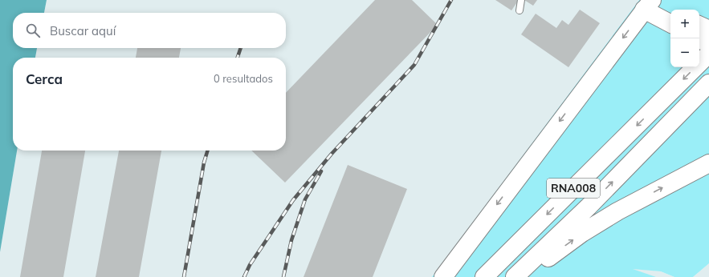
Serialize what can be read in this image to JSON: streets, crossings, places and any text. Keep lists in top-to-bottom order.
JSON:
{
  "streets": {
    "main road": ["RNA008"]
  },
  "page": {
    "map_buttons": ["+", "−"],
    "search": "Buscar aquí",
    "heading": ["Cerca", "0 resultados"]
  }
}
